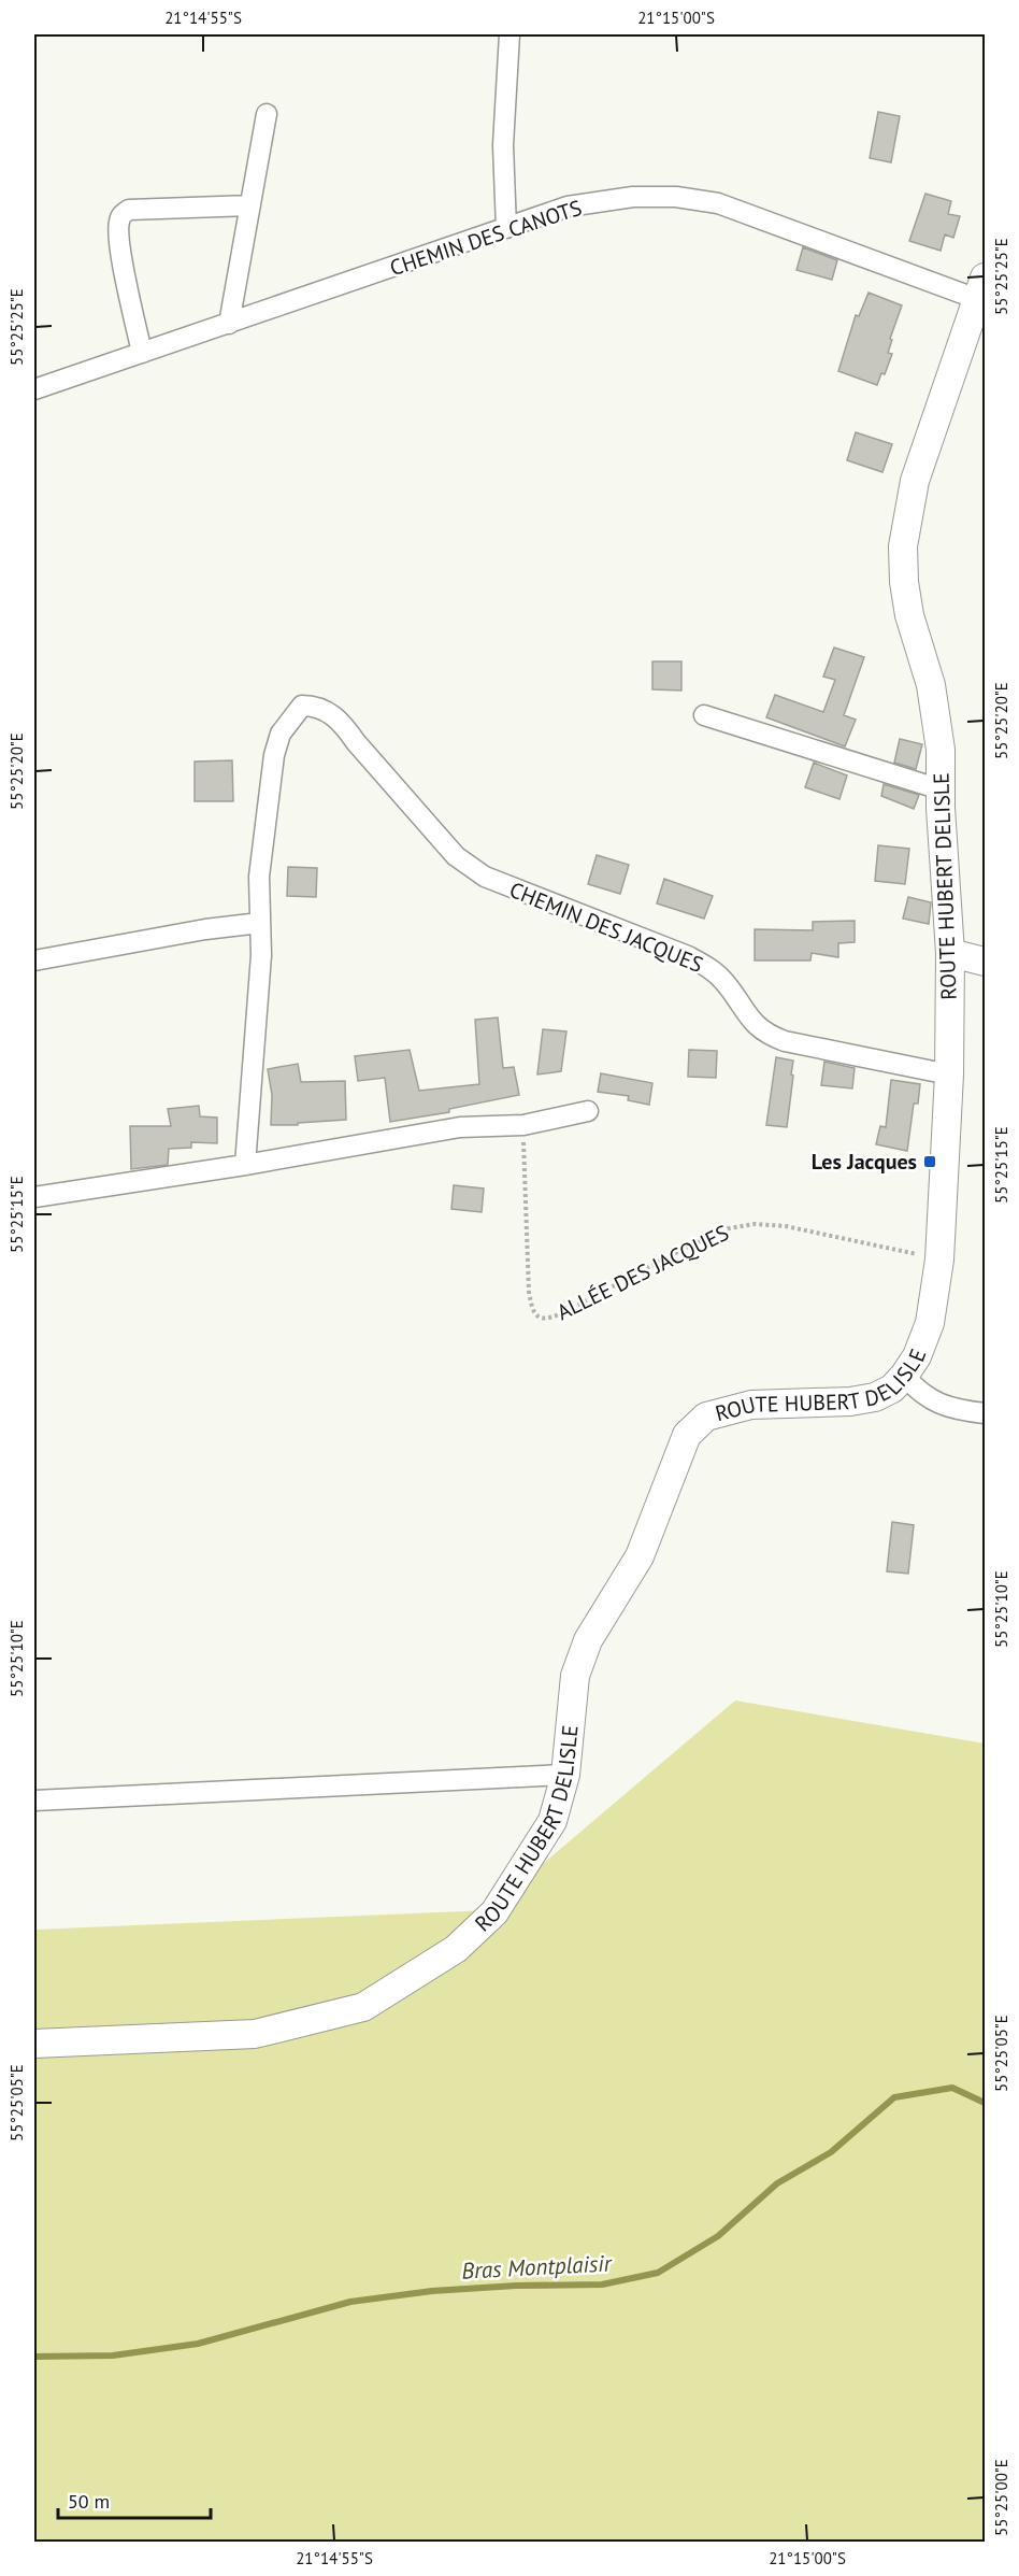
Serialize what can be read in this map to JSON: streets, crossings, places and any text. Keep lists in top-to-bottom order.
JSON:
{
  "streets": {
    "main road": ["ROUTE HUBERT DELISLE"],
    "street": ["CHEMIN DES CANOTS", "CHEMIN DES JACQUES"],
    "path": ["ALLÉE DES JACQUES"]
  },
  "crossings": [
    ["CHEMIN DES CANOTS", "ROUTE HUBERT DELISLE"],
    ["ROUTE HUBERT DELISLE", "CHEMIN DES JACQUES"],
    ["ROUTE HUBERT DELISLE", "ALLÉE DES JACQUES"]
  ],
  "water": ["Bras Montplaisir"],
  "places": {
    "transit": ["Les Jacques"]
  },
  "scale_bar": "50 m",
  "coordinates": [
    "21°14'55\"S",
    "21°15'00\"S",
    "55°25'25\"E",
    "55°25'20\"E",
    "55°25'15\"E",
    "55°25'10\"E",
    "55°25'05\"E",
    "55°25'00\"E"
  ]
}
